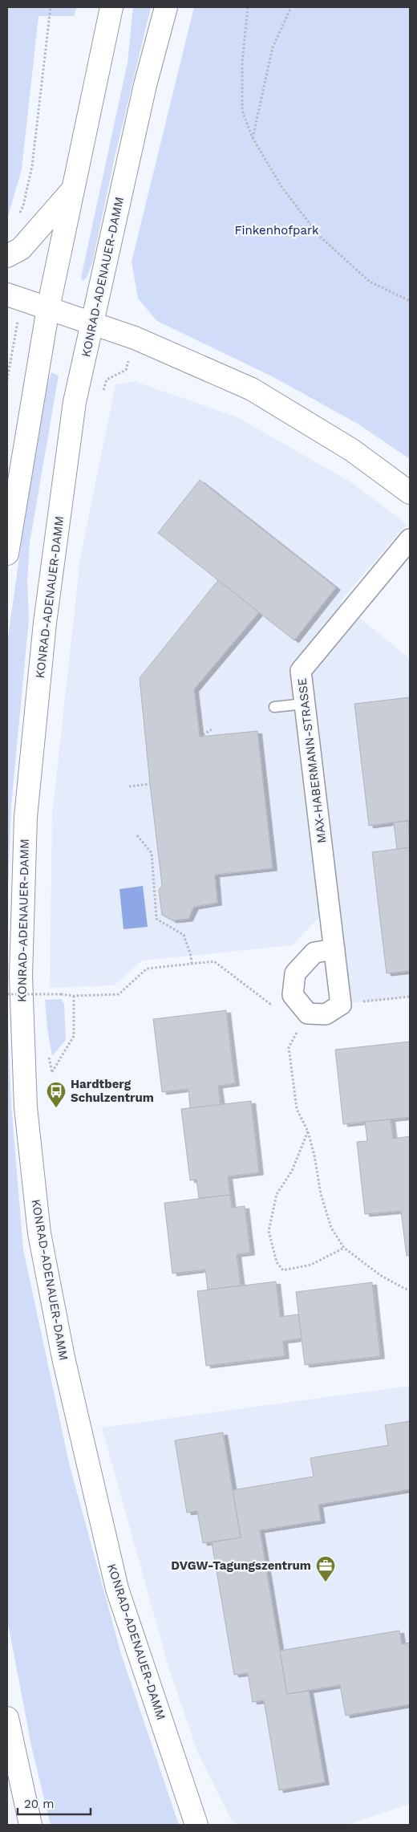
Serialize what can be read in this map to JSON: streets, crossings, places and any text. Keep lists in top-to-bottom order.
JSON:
{
  "streets": {
    "main road": ["KONRAD-ADENAUER-DAMM"],
    "street": ["MAX-HABERMANN-STRASSE"]
  },
  "parks": ["Finkenhofpark"],
  "places": {
    "bus stop": ["Hardtberg Schulzentrum"],
    "office": ["DVGW-Tagungszentrum"]
  },
  "scale_bar": "20 m"
}
